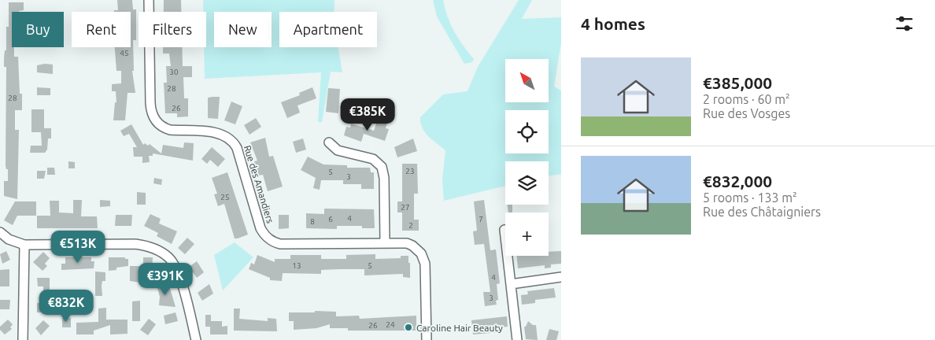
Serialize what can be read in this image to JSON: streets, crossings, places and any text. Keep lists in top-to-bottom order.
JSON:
{
  "streets": {
    "street": ["Rue des Amandiers"]
  },
  "places": ["Caroline Hair Beauty"],
  "house_numbers": [
    "45",
    "30",
    "28",
    "28",
    "26",
    "23",
    "5",
    "3",
    "25",
    "27",
    "4",
    "6",
    "7",
    "8",
    "2",
    "13",
    "5",
    "4",
    "3",
    "24",
    "26"
  ],
  "north": "top left",
  "page": {
    "heading": "4 homes",
    "chip": [
      "Buy",
      "Rent",
      "Filters",
      "New",
      "Apartment"
    ],
    "list": [
      {
        "name": "€385,000",
        "note": "2 rooms · 60 m² · Rue des Vosges"
      },
      {
        "name": "€832,000",
        "note": "5 rooms · 133 m² · Rue des Châtaigniers"
      }
    ],
    "map_buttons": "+",
    "price": [
      "€385K",
      "€513K",
      "€391K",
      "€832K"
    ]
  }
}
